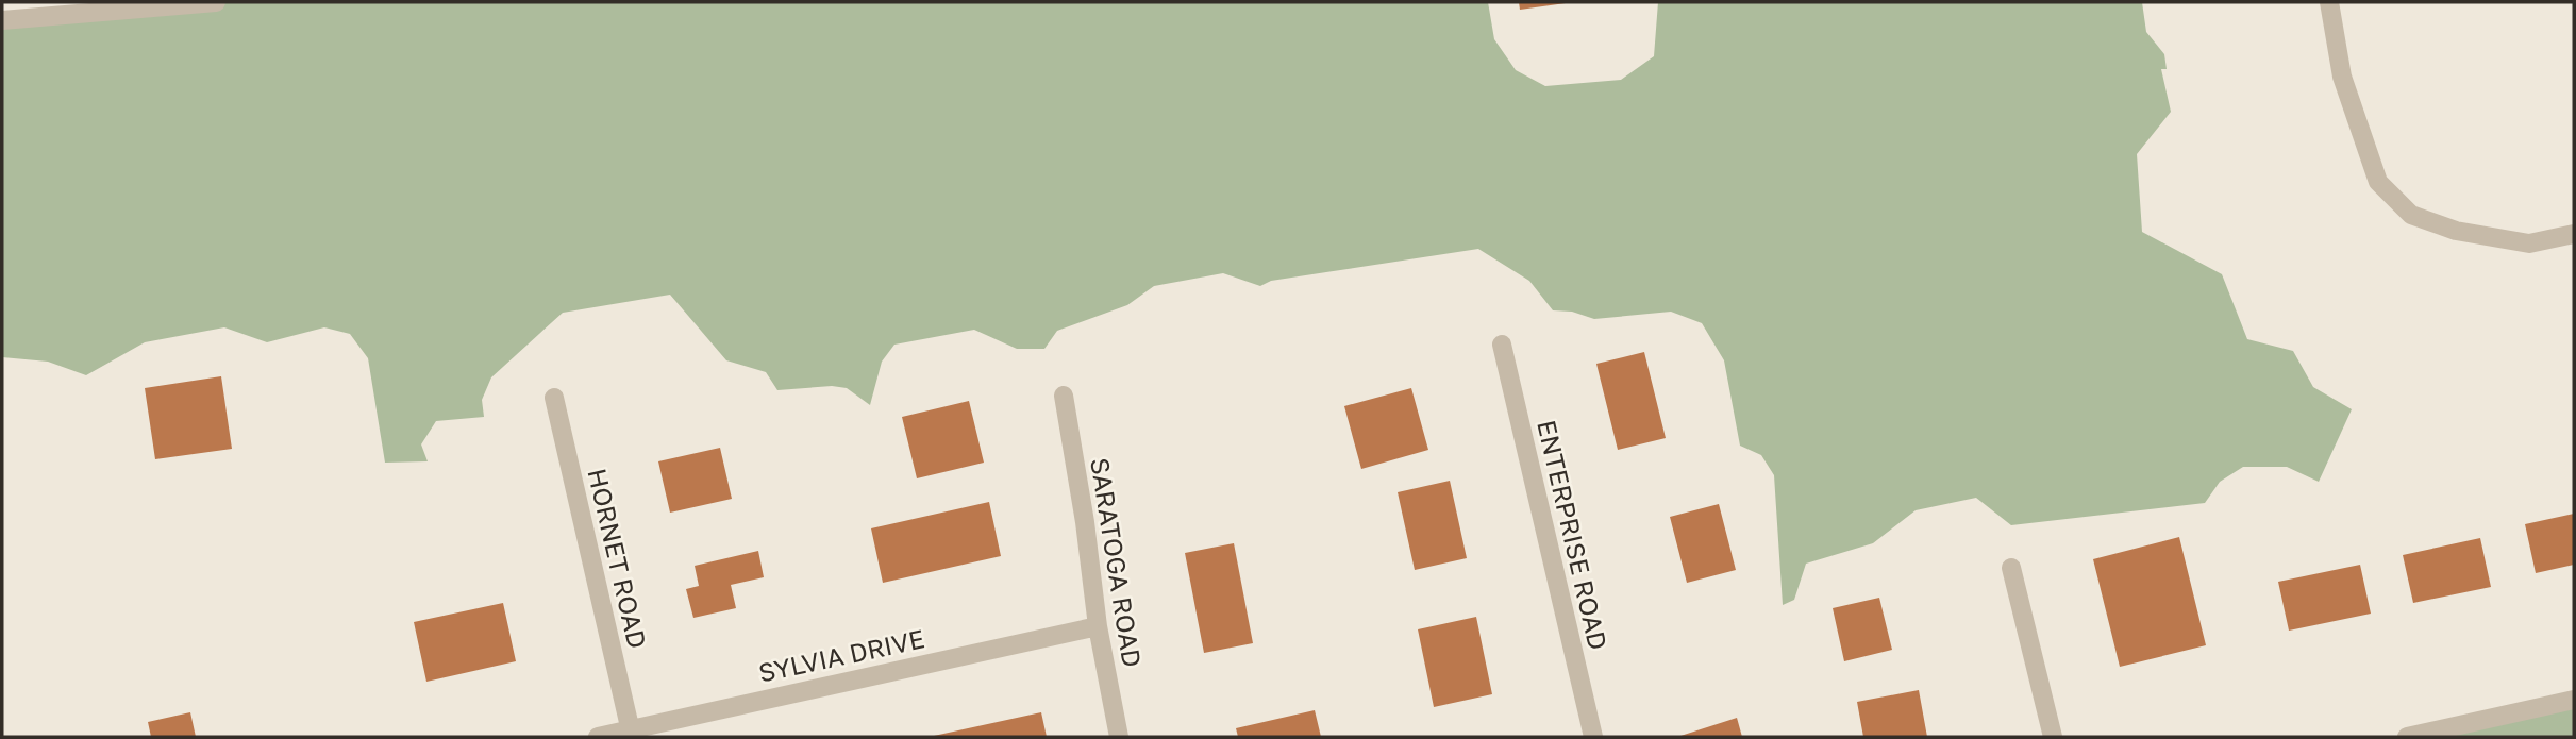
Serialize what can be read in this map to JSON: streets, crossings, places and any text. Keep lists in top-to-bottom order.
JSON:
{
  "streets": {
    "street": [
      "ENTERPRISE ROAD",
      "HORNET ROAD",
      "SARATOGA ROAD",
      "SYLVIA DRIVE"
    ]
  },
  "crossings": [
    ["HORNET ROAD", "SYLVIA DRIVE"],
    ["SARATOGA ROAD", "SYLVIA DRIVE"]
  ]
}
